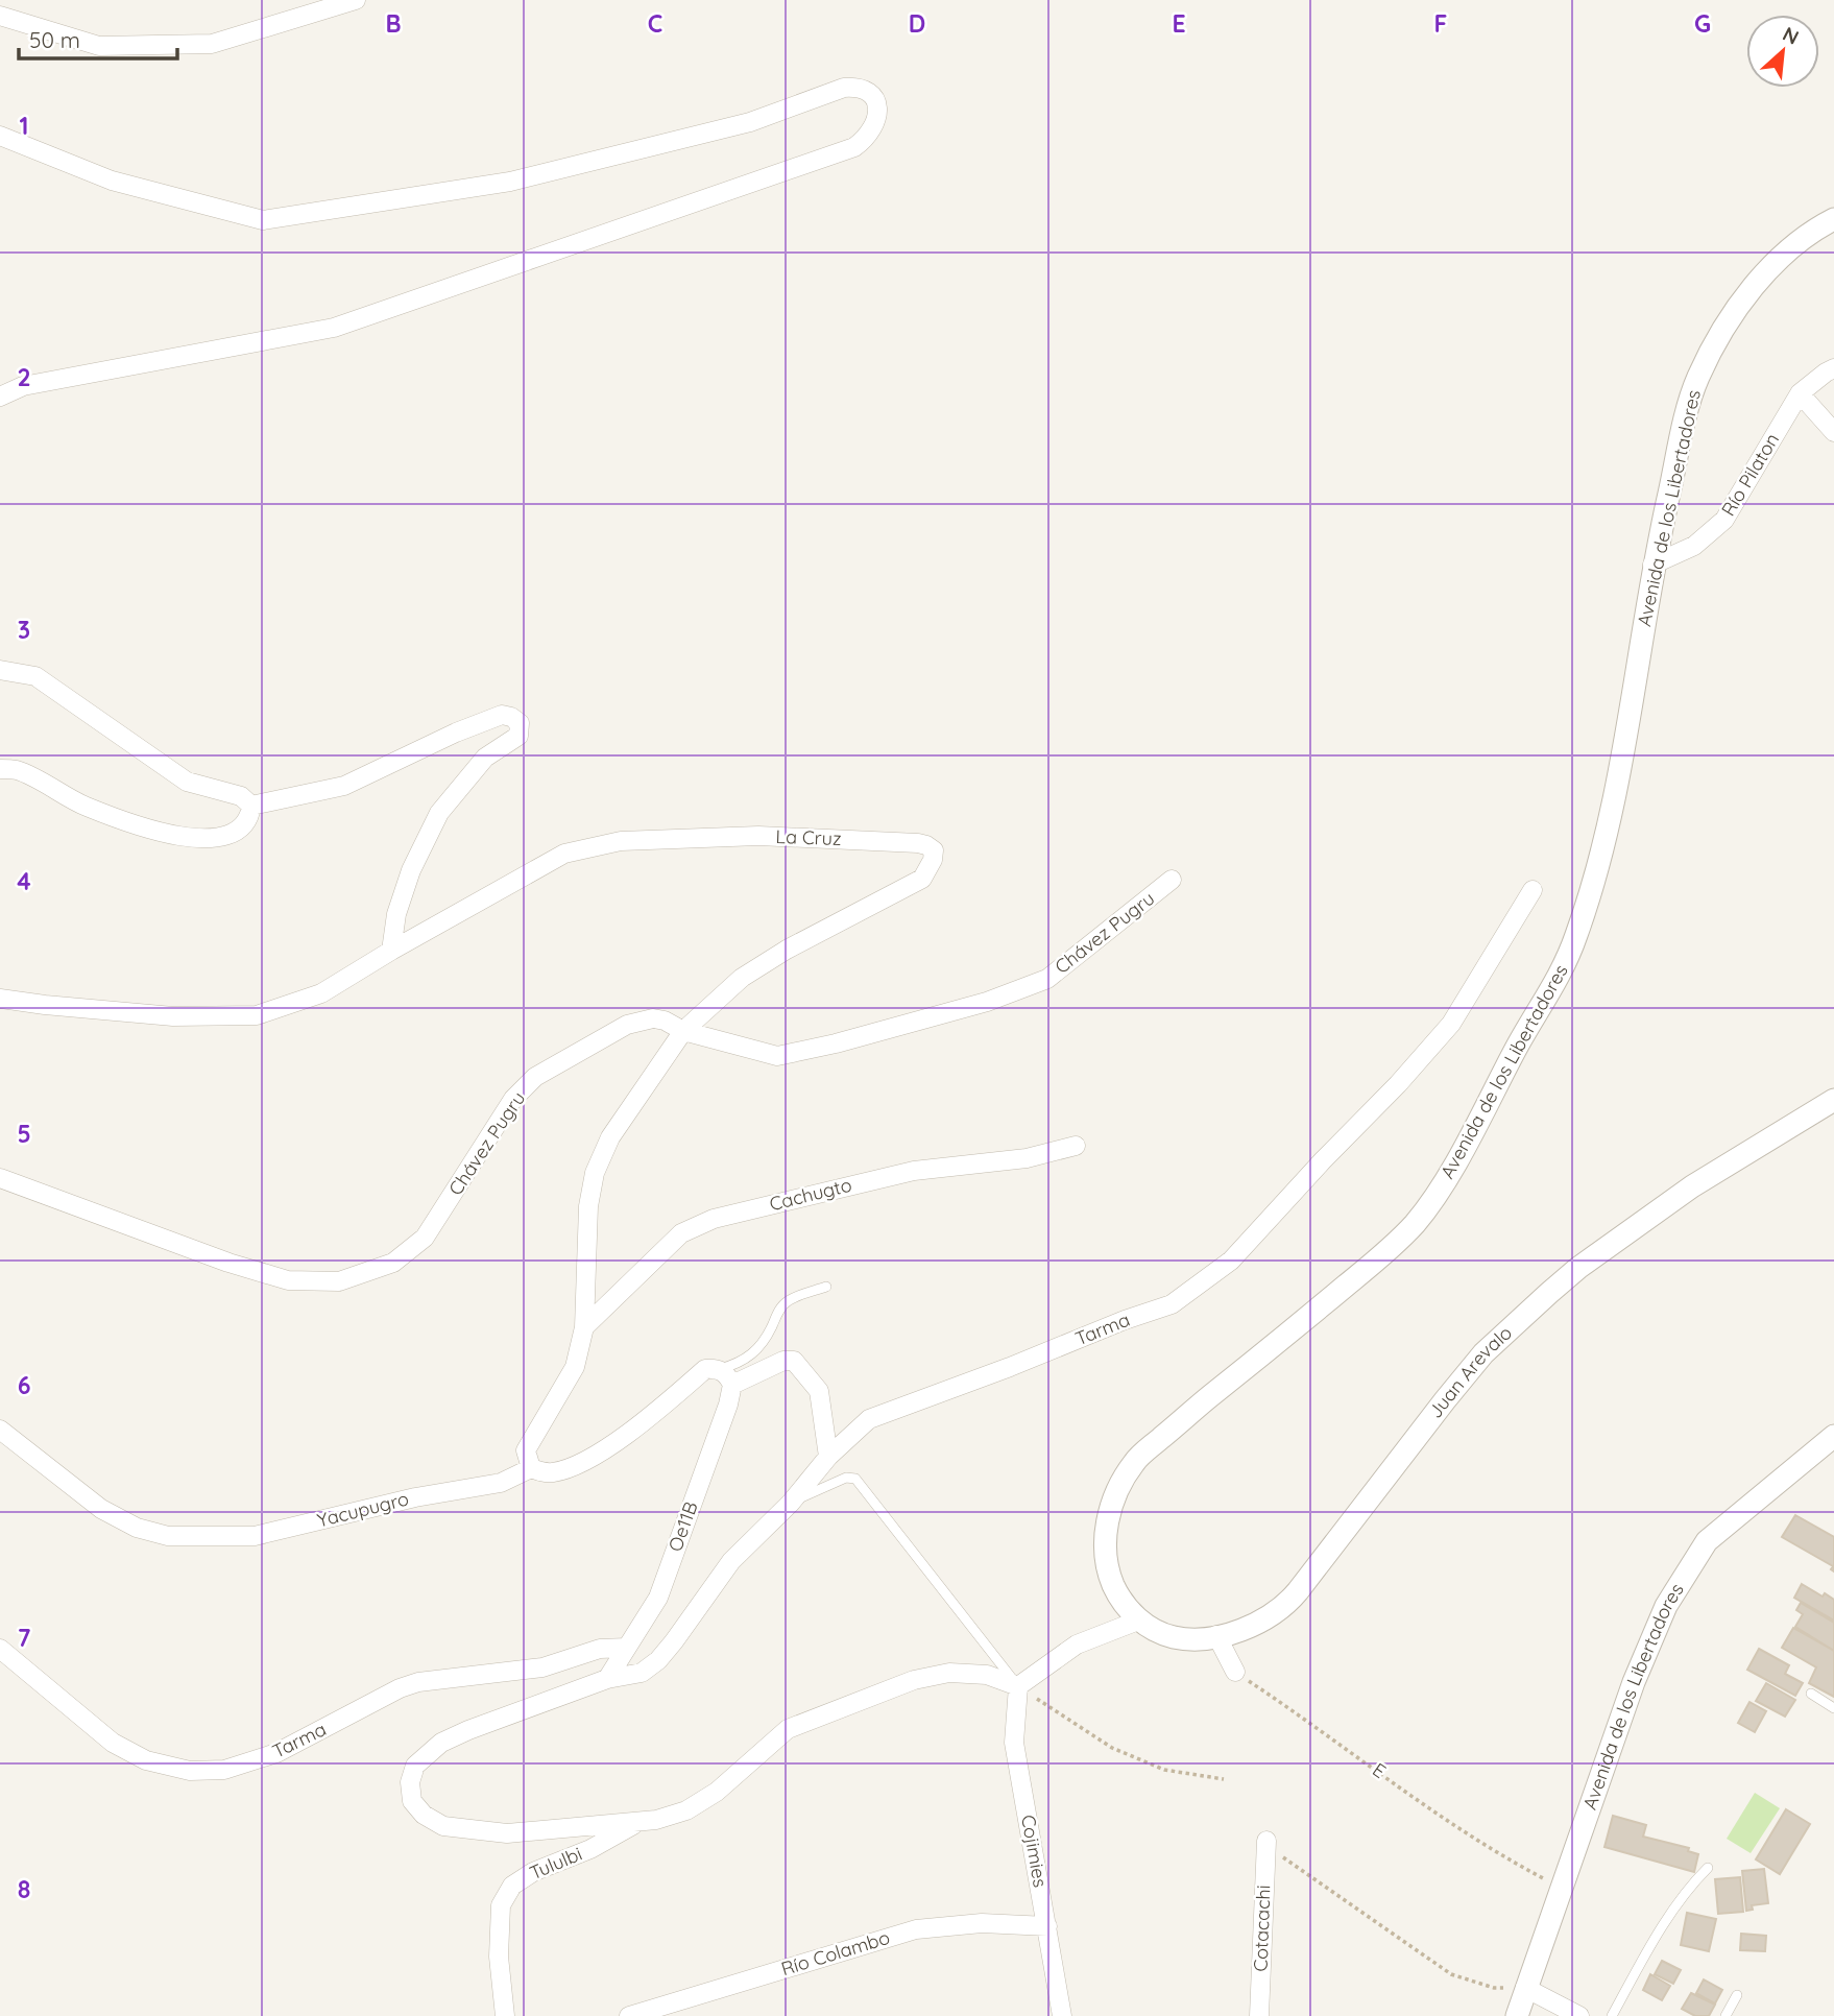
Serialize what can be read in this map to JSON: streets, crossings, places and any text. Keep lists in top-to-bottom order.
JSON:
{
  "streets": {
    "street": [
      "Río Pilaton",
      "Avenida de los Libertadores",
      "La Cruz",
      "Chávez Pugru",
      "Cachugto",
      "Tarma",
      "Juan Arevalo",
      "Yacupugro",
      "Oe11B",
      "Cojimies",
      "Tululbi",
      "Cotacachi",
      "Río Colambo"
    ],
    "path": ["E"]
  },
  "crossings": [
    ["Río Pilaton", "Avenida de los Libertadores"],
    ["Avenida de los Libertadores", "Juan Arevalo"],
    ["Avenida de los Libertadores", "E"],
    ["La Cruz", "Chávez Pugru"],
    ["Tarma", "Oe11B"],
    ["Tarma", "Tululbi"],
    ["Cojimies", "Río Colambo"]
  ],
  "scale_bar": "50 m",
  "north": "top right",
  "grid": {
    "columns": [
      "B",
      "C",
      "D",
      "E",
      "F",
      "G"
    ],
    "rows": [
      "1",
      "2",
      "3",
      "4",
      "5",
      "6",
      "7",
      "8"
    ]
  }
}
